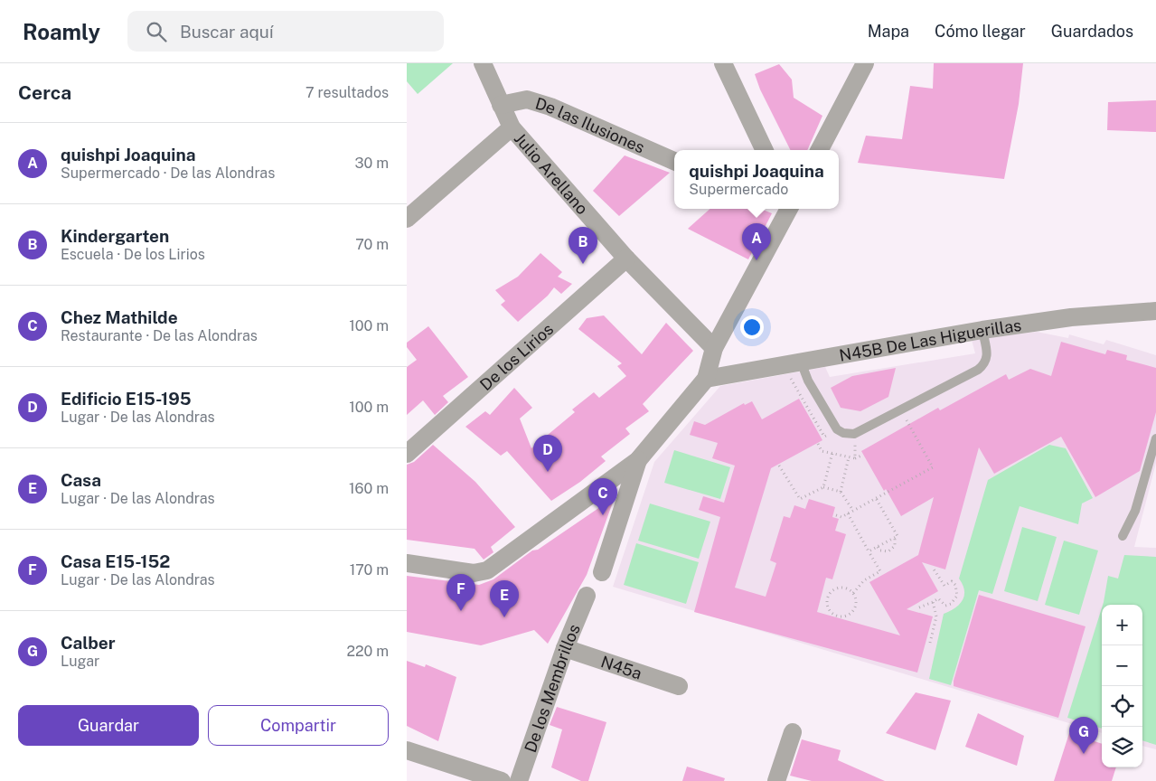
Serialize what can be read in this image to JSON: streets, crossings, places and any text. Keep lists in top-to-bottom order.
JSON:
{
  "streets": {
    "street": [
      "De las Ilusiones",
      "Julio Arellano",
      "N45B De Las Higuerillas",
      "De los Lirios",
      "N45a",
      "De los Membrillos"
    ]
  },
  "crossings": [
    ["De las Ilusiones", "Julio Arellano"],
    ["Julio Arellano", "De los Lirios"],
    ["N45a", "De los Membrillos"]
  ],
  "page": {
    "header": "Roamly",
    "search": "Buscar aquí",
    "nav": ["Mapa", "Cómo llegar", "Guardados"],
    "heading": ["Cerca", "7 resultados"],
    "list": [
      {
        "mark": "A",
        "name": "quishpi Joaquina",
        "note": "Supermercado · De las Alondras",
        "value": "30 m"
      },
      {
        "mark": "B",
        "name": "Kindergarten",
        "note": "Escuela · De los Lirios",
        "value": "70 m"
      },
      {
        "mark": "C",
        "name": "Chez Mathilde",
        "note": "Restaurante · De las Alondras",
        "value": "100 m"
      },
      {
        "mark": "D",
        "name": "Edificio E15-195",
        "note": "Lugar · De las Alondras",
        "value": "100 m"
      },
      {
        "mark": "E",
        "name": "Casa",
        "note": "Lugar · De las Alondras",
        "value": "160 m"
      },
      {
        "mark": "F",
        "name": "Casa E15-152",
        "note": "Lugar · De las Alondras",
        "value": "170 m"
      },
      {
        "mark": "G",
        "name": "Calber",
        "note": "Lugar",
        "value": "220 m"
      }
    ],
    "popup": ["quishpi Joaquina", "Supermercado"],
    "pins": [
      "A",
      "B",
      "D",
      "C",
      "F",
      "E",
      "G"
    ],
    "map_buttons": ["+", "−"],
    "buttons": ["Guardar", "Compartir"]
  }
}
